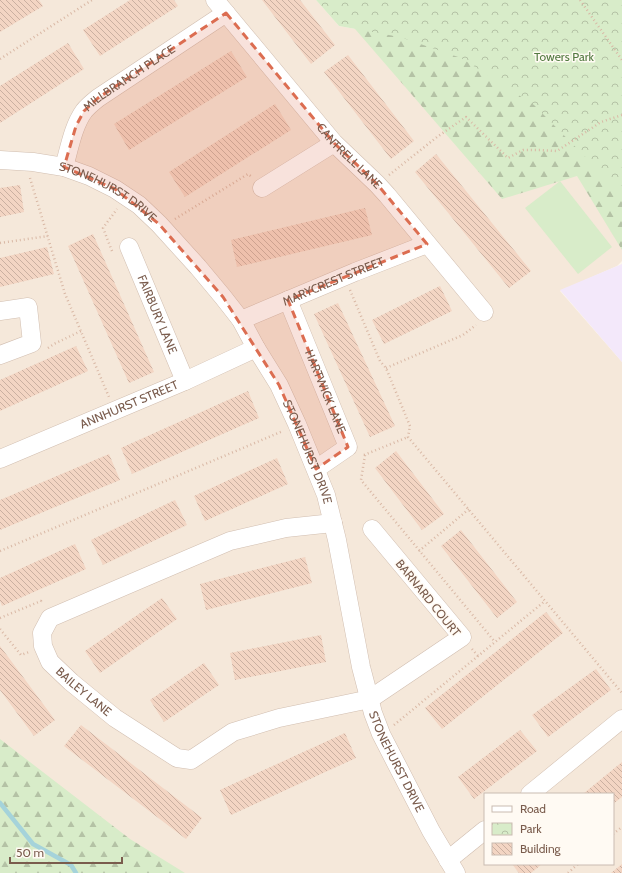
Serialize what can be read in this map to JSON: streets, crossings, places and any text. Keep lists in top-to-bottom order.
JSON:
{
  "streets": {
    "street": [
      "MILLBRANCH PLACE",
      "CANTRELL LANE",
      "STONEHURST DRIVE",
      "MARYCREST STREET",
      "FAIRBURY LANE",
      "HARTWICK LANE",
      "ANNHURST STREET",
      "BARNARD COURT",
      "BAILEY LANE"
    ]
  },
  "crossings": [
    ["MILLBRANCH PLACE", "CANTRELL LANE"],
    ["MILLBRANCH PLACE", "STONEHURST DRIVE"],
    ["CANTRELL LANE", "MARYCREST STREET"],
    ["STONEHURST DRIVE", "MARYCREST STREET"],
    ["STONEHURST DRIVE", "HARTWICK LANE"],
    ["STONEHURST DRIVE", "ANNHURST STREET"],
    ["STONEHURST DRIVE", "BARNARD COURT"],
    ["STONEHURST DRIVE", "BAILEY LANE"],
    ["MARYCREST STREET", "HARTWICK LANE"],
    ["FAIRBURY LANE", "ANNHURST STREET"],
    ["BARNARD COURT", "BAILEY LANE"]
  ],
  "parks": ["Towers Park"],
  "legend": ["Road", "Park", "Building"],
  "scale_bar": "50 m"
}
